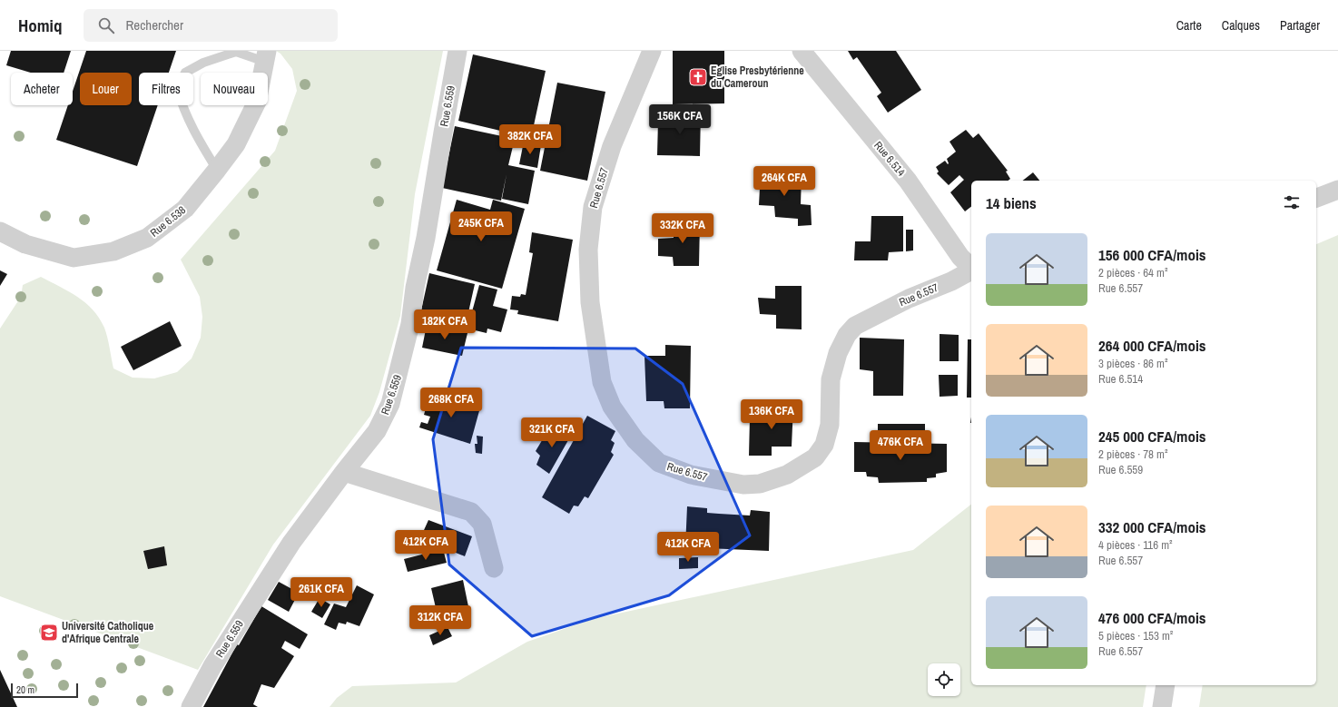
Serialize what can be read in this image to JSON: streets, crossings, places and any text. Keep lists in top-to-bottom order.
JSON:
{
  "streets": {
    "street": [
      "Rue 6.559",
      "Rue 6.514",
      "Rue 6.557",
      "Rue 6.538"
    ]
  },
  "places": {
    "church": ["Eglise Presbytérienne du Cameroun"],
    "school or university": ["Université Catholique d'Afrique Centrale"]
  },
  "scale_bar": "20 m",
  "page": {
    "header": "Homiq",
    "search": "Rechercher",
    "nav": ["Carte", "Calques", "Partager"],
    "chip": [
      "Acheter",
      "Louer",
      "Filtres",
      "Nouveau"
    ],
    "price": [
      "156K CFA",
      "382K CFA",
      "264K CFA",
      "245K CFA",
      "332K CFA",
      "182K CFA",
      "268K CFA",
      "136K CFA",
      "321K CFA",
      "476K CFA",
      "412K CFA",
      "412K CFA",
      "261K CFA",
      "312K CFA"
    ],
    "heading": "14 biens",
    "list": [
      {
        "name": "156 000 CFA/mois",
        "note": "2 pièces · 64 m² · Rue 6.557"
      },
      {
        "name": "264 000 CFA/mois",
        "note": "3 pièces · 86 m² · Rue 6.514"
      },
      {
        "name": "245 000 CFA/mois",
        "note": "2 pièces · 78 m² · Rue 6.559"
      },
      {
        "name": "332 000 CFA/mois",
        "note": "4 pièces · 116 m² · Rue 6.557"
      },
      {
        "name": "476 000 CFA/mois",
        "note": "5 pièces · 153 m² · Rue 6.557"
      }
    ],
    "scale": "20 m"
  }
}
